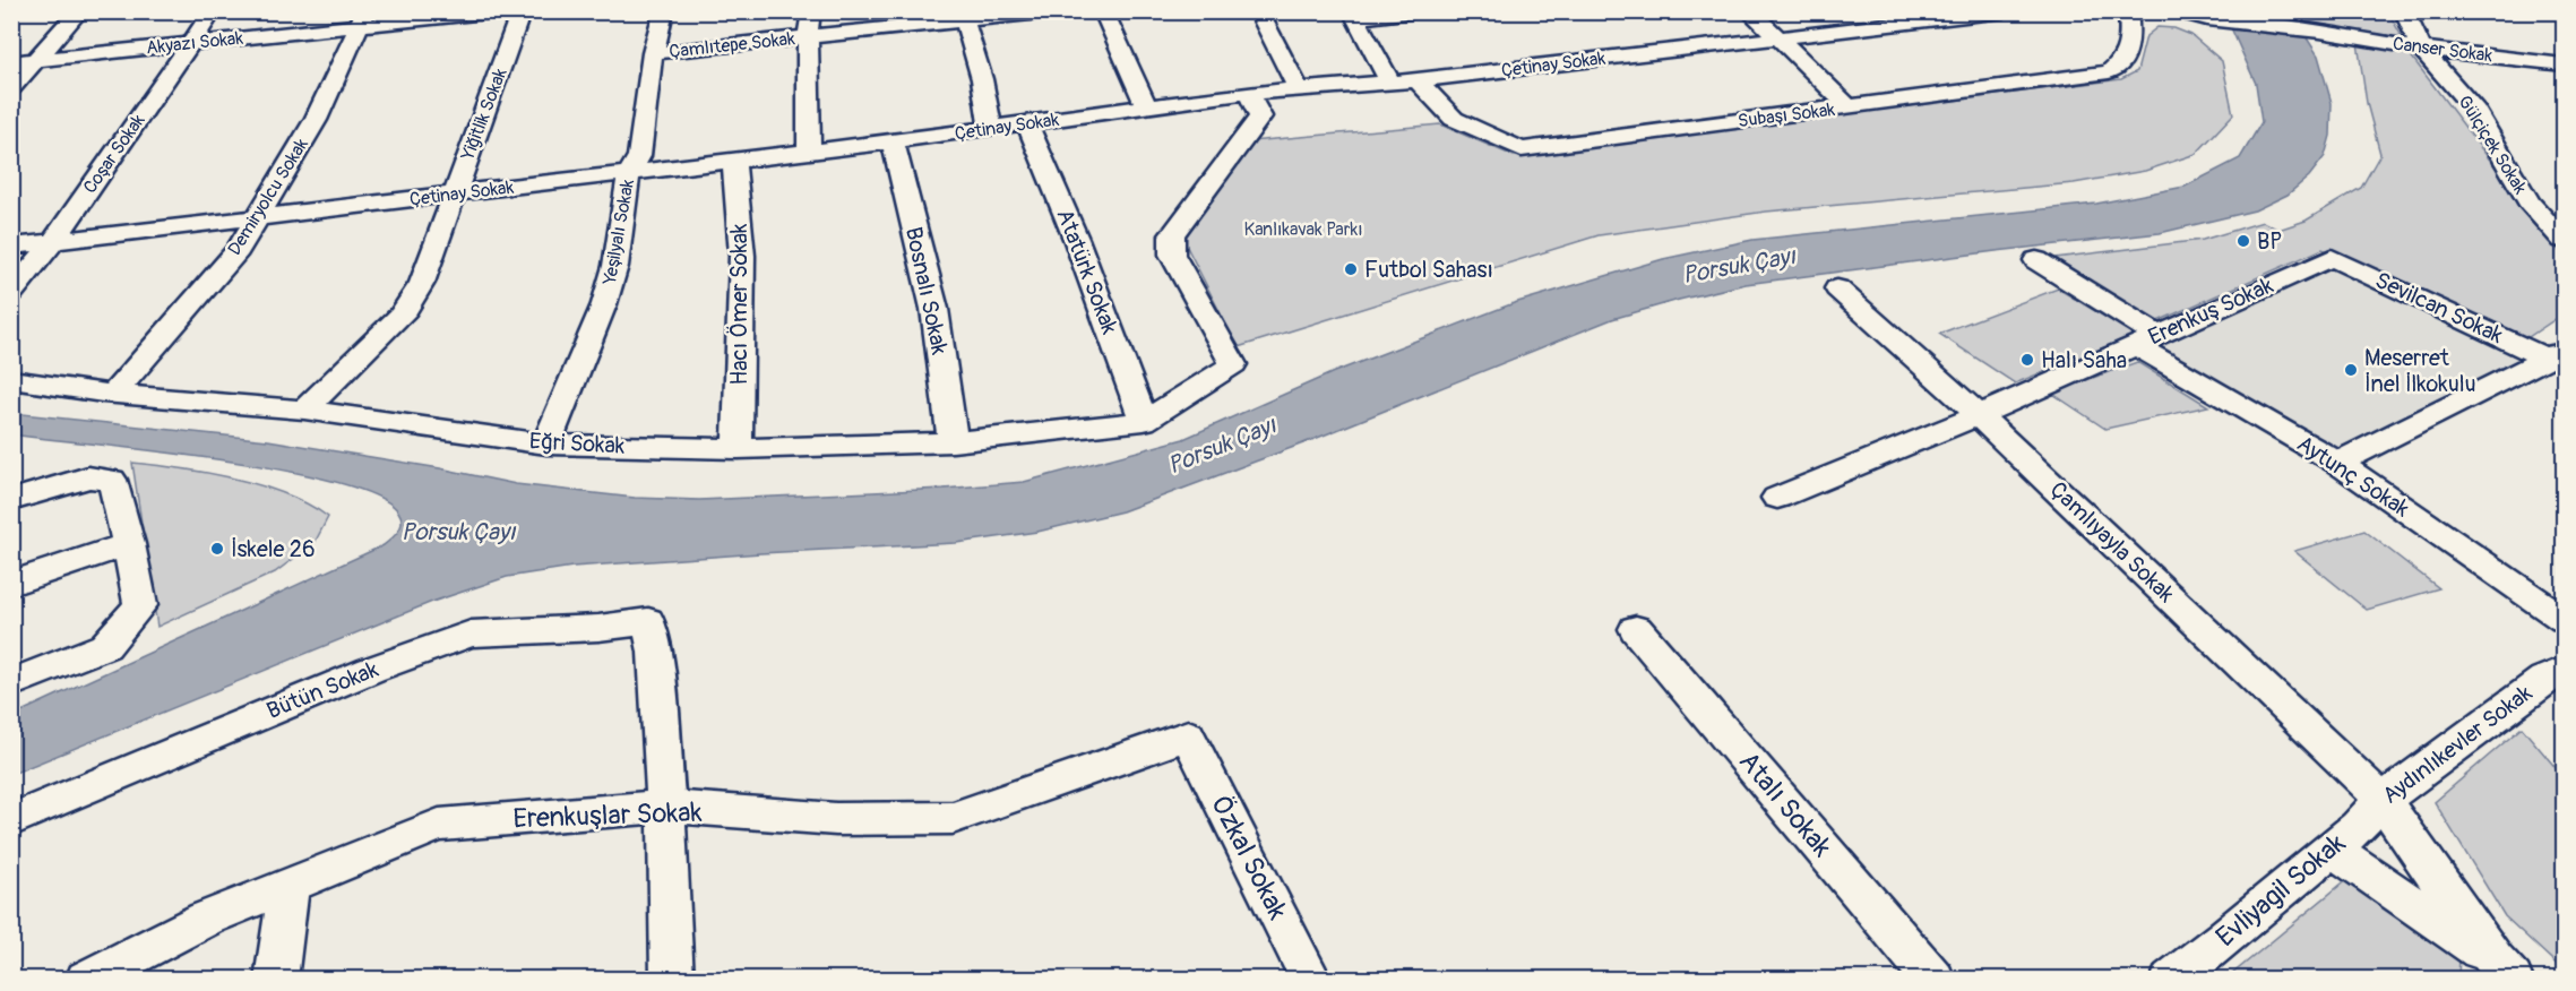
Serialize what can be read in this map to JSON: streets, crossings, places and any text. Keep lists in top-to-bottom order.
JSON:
{
  "streets": {
    "street": [
      "Akyazı Sokak",
      "Çamlıtepe Sokak",
      "Canser Sokak",
      "Çetinay Sokak",
      "Yiğitlik Sokak",
      "Subaşı Sokak",
      "Gülçiçek Sokak",
      "Coşar Sokak",
      "Demiryolcu Sokak",
      "Yeşilyalı Sokak",
      "Atatürk Sokak",
      "Bosnalı Sokak",
      "Hacı Ömer Sokak",
      "Sevilcan Sokak",
      "Erenkuş Sokak",
      "Eğri Sokak",
      "Aytunç Sokak",
      "Çamlıyayla Sokak",
      "Bütün Sokak",
      "Aydınlıkevler Sokak",
      "Atalı Sokak",
      "Erenkuşlar Sokak",
      "Özkal Sokak",
      "Evliyagil Sokak"
    ]
  },
  "crossings": [
    ["Akyazı Sokak", "Coşar Sokak"],
    ["Akyazı Sokak", "Demiryolcu Sokak"],
    ["Çamlıtepe Sokak", "Yeşilyalı Sokak"],
    ["Canser Sokak", "Gülçiçek Sokak"],
    ["Çetinay Sokak", "Yiğitlik Sokak"],
    ["Çetinay Sokak", "Subaşı Sokak"],
    ["Çetinay Sokak", "Coşar Sokak"],
    ["Çetinay Sokak", "Demiryolcu Sokak"],
    ["Çetinay Sokak", "Yeşilyalı Sokak"],
    ["Çetinay Sokak", "Atatürk Sokak"],
    ["Çetinay Sokak", "Bosnalı Sokak"],
    ["Çetinay Sokak", "Hacı Ömer Sokak"],
    ["Yiğitlik Sokak", "Eğri Sokak"],
    ["Demiryolcu Sokak", "Eğri Sokak"],
    ["Yeşilyalı Sokak", "Eğri Sokak"],
    ["Atatürk Sokak", "Eğri Sokak"],
    ["Bosnalı Sokak", "Eğri Sokak"],
    ["Hacı Ömer Sokak", "Eğri Sokak"],
    ["Sevilcan Sokak", "Erenkuş Sokak"],
    ["Erenkuş Sokak", "Aytunç Sokak"],
    ["Erenkuş Sokak", "Çamlıyayla Sokak"],
    ["Çamlıyayla Sokak", "Aydınlıkevler Sokak"],
    ["Çamlıyayla Sokak", "Evliyagil Sokak"],
    ["Bütün Sokak", "Erenkuşlar Sokak"],
    ["Aydınlıkevler Sokak", "Evliyagil Sokak"],
    ["Erenkuşlar Sokak", "Özkal Sokak"]
  ],
  "water": ["Porsuk Çayı"],
  "parks": ["Kanlıkavak Parkı"],
  "places": [
    "BP",
    "Futbol Sahası",
    "Halı Saha",
    "Meserret İnel İlkokulu",
    "İskele 26"
  ]
}
